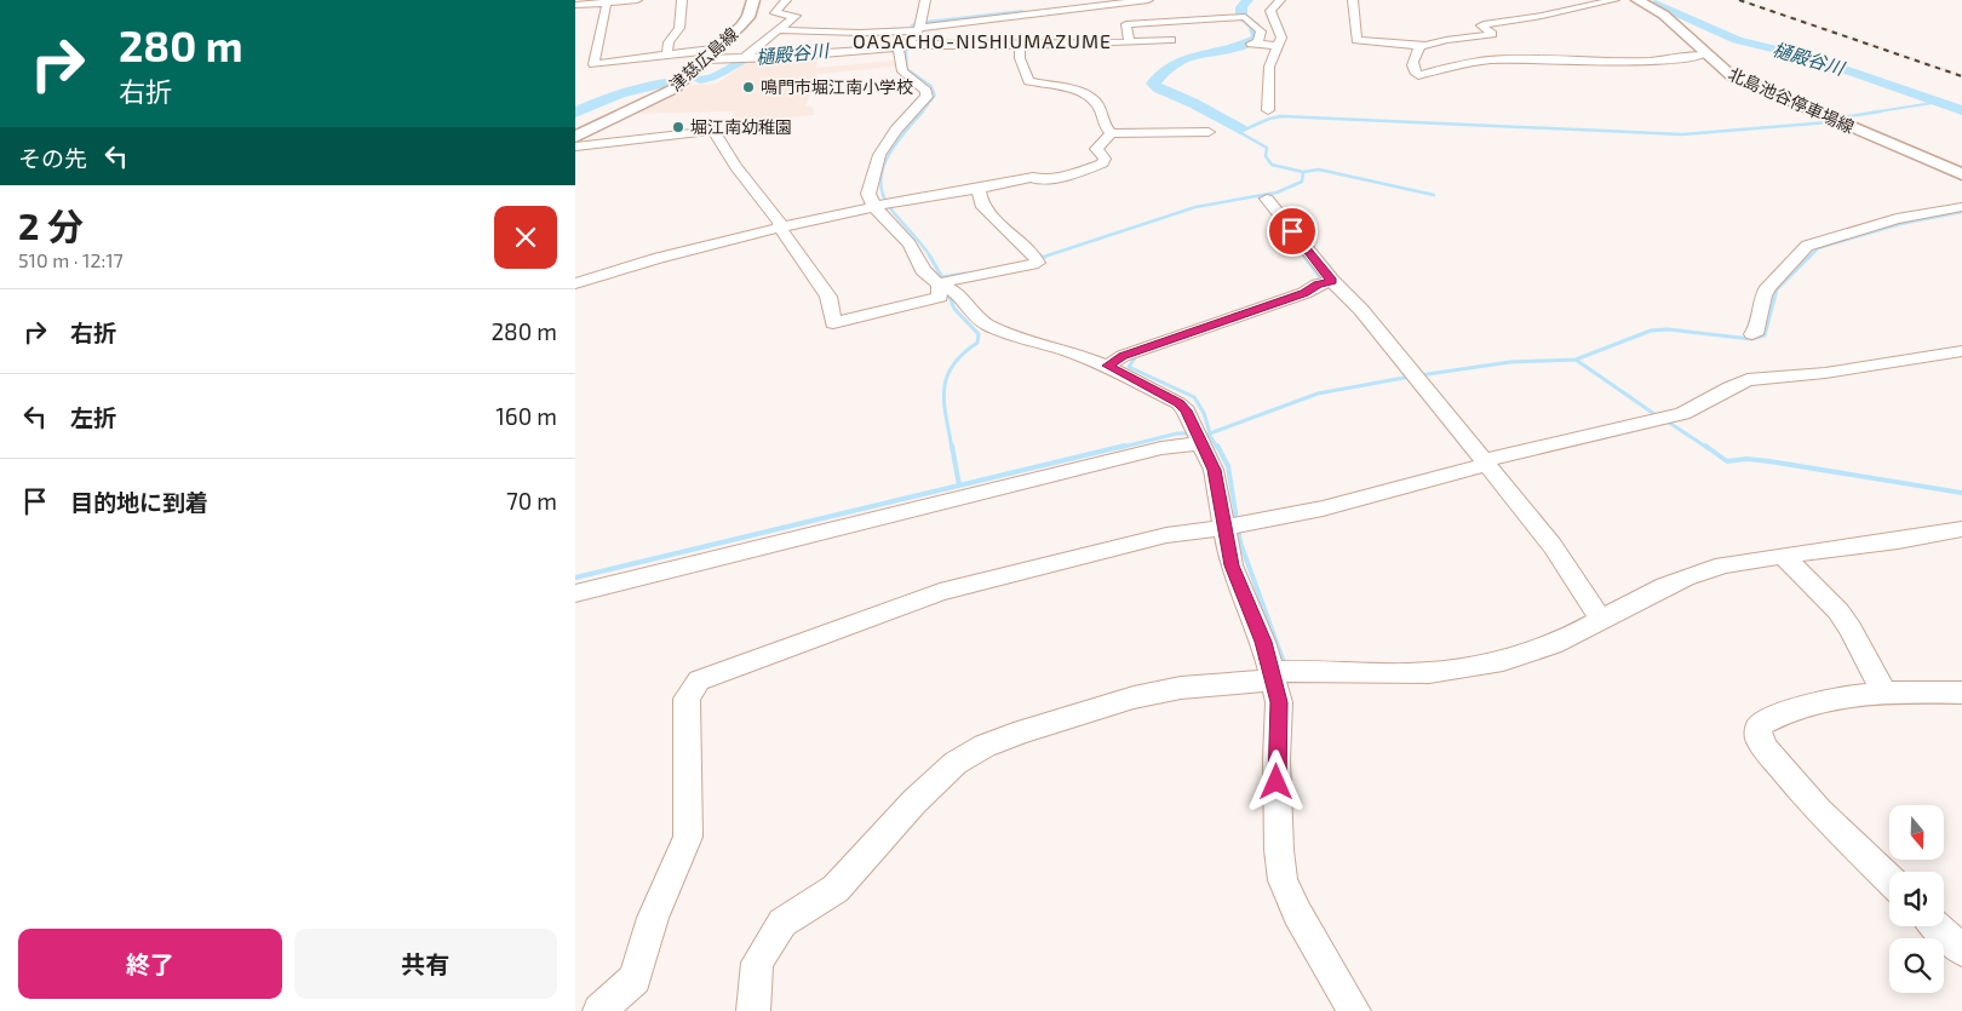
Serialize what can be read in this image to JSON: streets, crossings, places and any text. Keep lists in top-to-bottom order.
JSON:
{
  "streets": {
    "main road": ["津慈広島線", "北島池谷停車場線"]
  },
  "districts": ["OASACHO-NISHIUMAZUME"],
  "water": ["樋殿谷川"],
  "places": ["鳴門市堀江南小学校", "堀江南幼稚園"],
  "north": "bottom",
  "page": {
    "turn": ["280 m", "右折"],
    "then": "その先",
    "heading": ["2 分", "510 m · 12:17"],
    "list": [
      {
        "name": "右折",
        "value": "280 m"
      },
      {
        "name": "左折",
        "value": "160 m"
      },
      {
        "name": "目的地に到着",
        "value": "70 m"
      }
    ],
    "buttons": ["終了", "共有"]
  }
}
